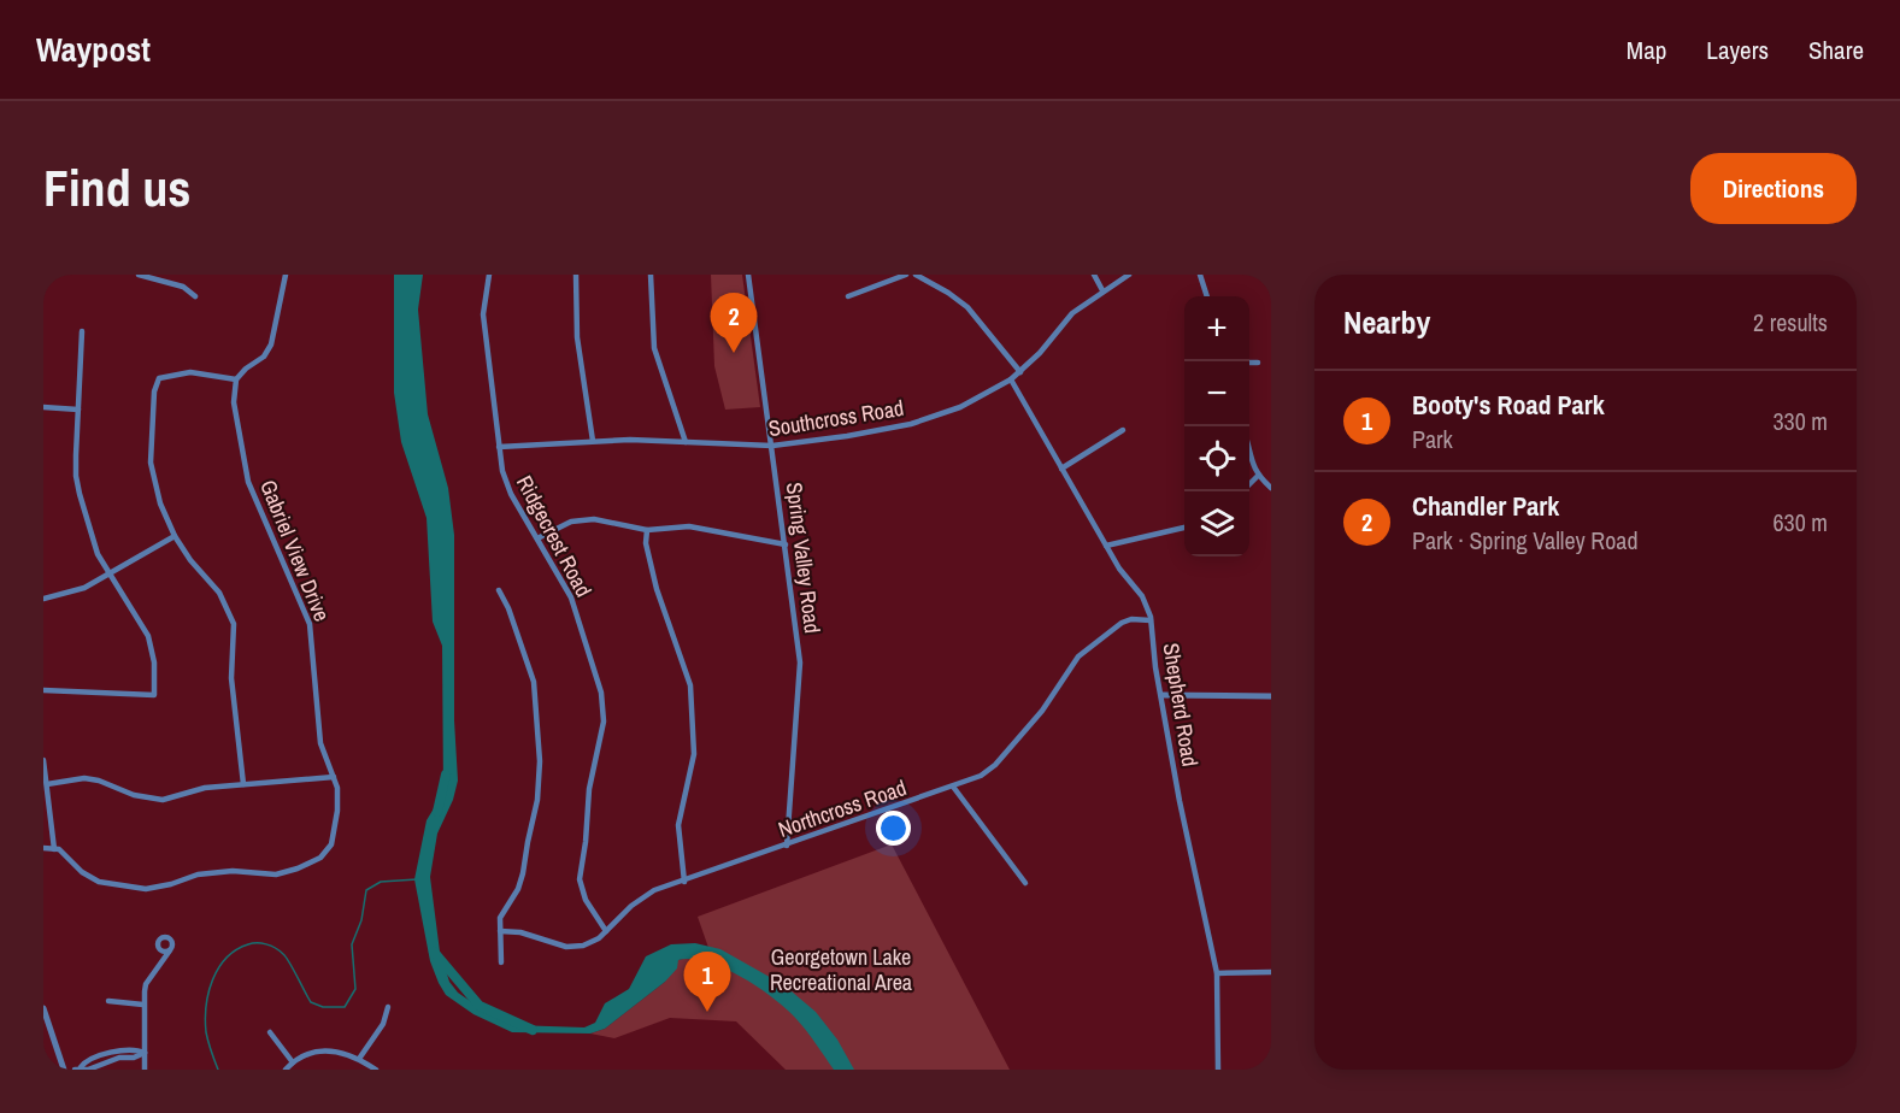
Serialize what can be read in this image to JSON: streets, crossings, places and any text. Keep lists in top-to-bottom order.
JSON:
{
  "streets": {
    "street": [
      "Southcross Road",
      "Ridgecrest Road",
      "Gabriel View Drive",
      "Spring Valley Road",
      "Shepherd Road",
      "Northcross Road"
    ]
  },
  "crossings": [
    ["Southcross Road", "Ridgecrest Road"],
    ["Southcross Road", "Spring Valley Road"],
    ["Southcross Road", "Shepherd Road"],
    ["Ridgecrest Road", "Northcross Road"],
    ["Spring Valley Road", "Northcross Road"],
    ["Shepherd Road", "Northcross Road"]
  ],
  "parks": ["Georgetown Lake Recreational Area"],
  "page": {
    "header": "Waypost",
    "nav": ["Map", "Layers", "Share"],
    "buttons": "Directions",
    "title": "Find us",
    "heading": ["Nearby", "2 results"],
    "pins": ["2", "1"],
    "map_buttons": ["+", "−"],
    "list": [
      {
        "mark": "1",
        "name": "Booty's Road Park",
        "note": "Park",
        "value": "330 m"
      },
      {
        "mark": "2",
        "name": "Chandler Park",
        "note": "Park · Spring Valley Road",
        "value": "630 m"
      }
    ]
  }
}
